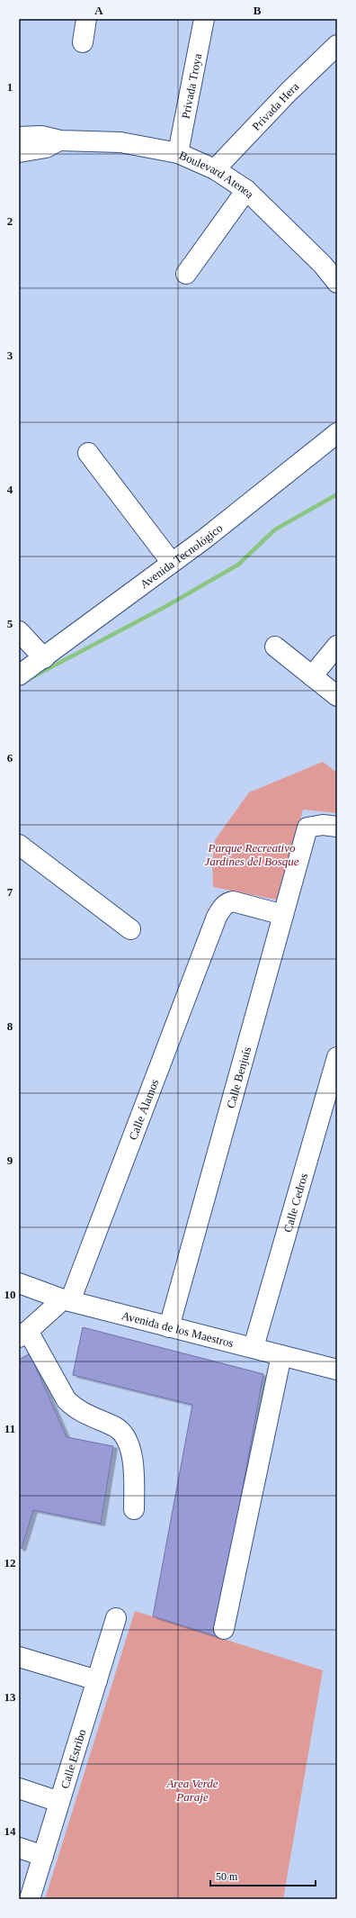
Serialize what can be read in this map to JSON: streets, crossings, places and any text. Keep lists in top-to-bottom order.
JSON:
{
  "streets": {
    "street": [
      "Privada Troya",
      "Privada Hera",
      "Boulevard Atenea",
      "Avenida Tecnológico",
      "Calle Benjuís",
      "Calle Álamos",
      "Calle Cedros",
      "Avenida de los Maestros",
      "Calle Estribo"
    ]
  },
  "crossings": [
    ["Privada Troya", "Boulevard Atenea"],
    ["Privada Hera", "Boulevard Atenea"],
    ["Calle Benjuís", "Calle Álamos"],
    ["Calle Benjuís", "Avenida de los Maestros"],
    ["Calle Álamos", "Avenida de los Maestros"],
    ["Calle Cedros", "Avenida de los Maestros"]
  ],
  "parks": ["Parque Recreativo Jardines del Bosque", "Area Verde Paraje"],
  "scale_bar": "50 m",
  "grid": {
    "columns": ["A", "B"],
    "rows": [
      "1",
      "2",
      "3",
      "4",
      "5",
      "6",
      "7",
      "8",
      "9",
      "10",
      "11",
      "12",
      "13",
      "14"
    ]
  }
}
